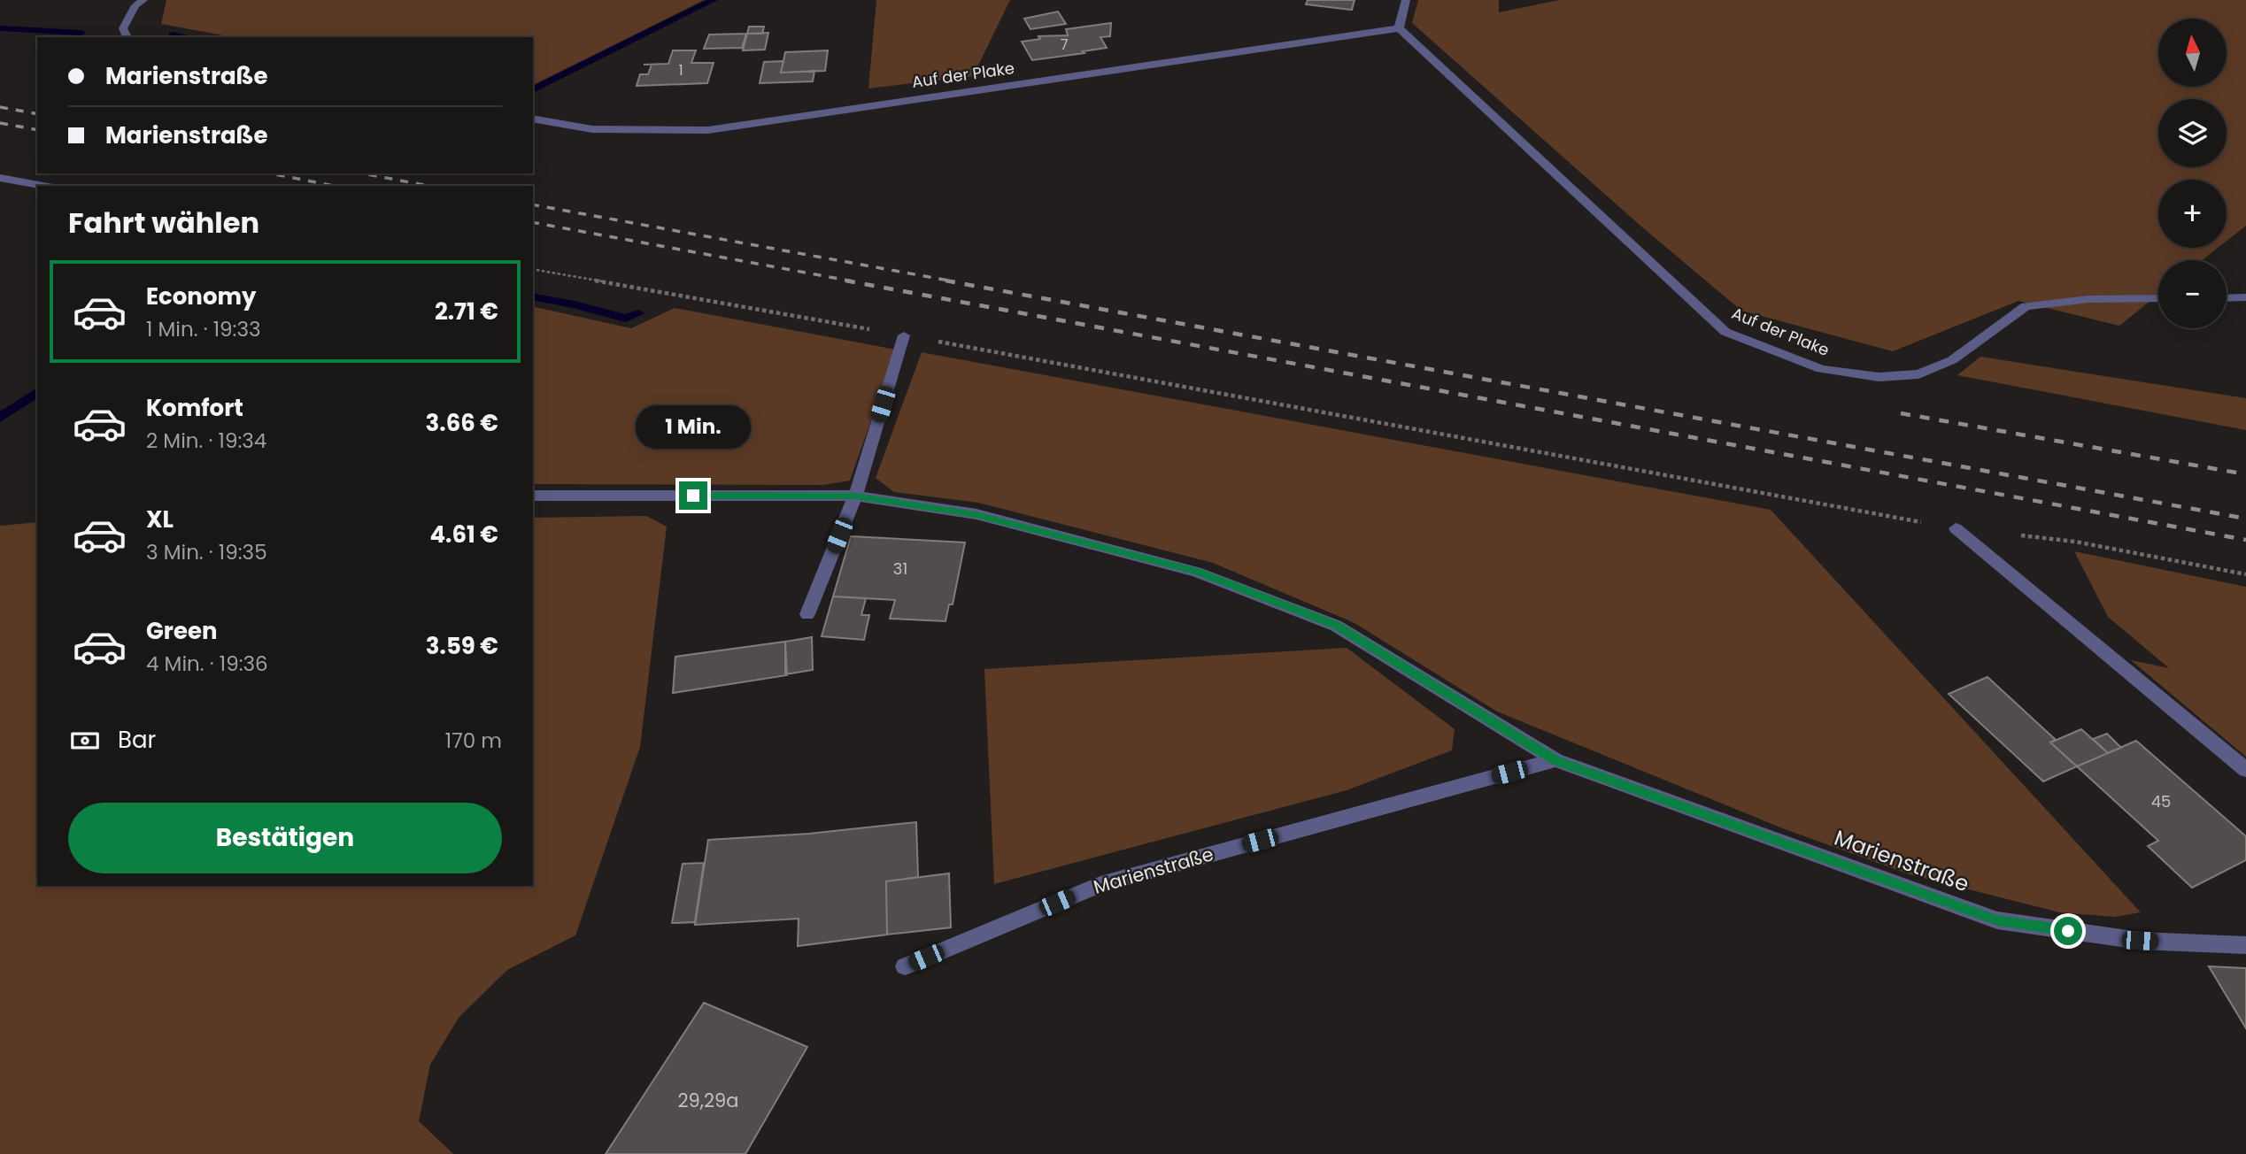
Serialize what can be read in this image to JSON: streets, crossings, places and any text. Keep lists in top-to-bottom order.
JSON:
{
  "streets": {
    "street": ["Auf der Plake", "Marienstraße"]
  },
  "house_numbers": [
    "7",
    "1",
    "31",
    "45",
    "29,29a"
  ],
  "north": "top",
  "page": {
    "map_buttons": ["+", "−"],
    "banner": ["Marienstraße", "Marienstraße"],
    "heading": "Fahrt wählen",
    "list": [
      {
        "name": "Economy",
        "note": "1 Min. · 19:33",
        "value": "2.71 €"
      },
      {
        "name": "Komfort",
        "note": "2 Min. · 19:34",
        "value": "3.66 €"
      },
      {
        "name": "XL",
        "note": "3 Min. · 19:35",
        "value": "4.61 €"
      },
      {
        "name": "Green",
        "note": "4 Min. · 19:36",
        "value": "3.59 €"
      }
    ],
    "bubble": "1 Min.",
    "pay": ["Bar", "170 m"],
    "buttons": "Bestätigen"
  }
}
